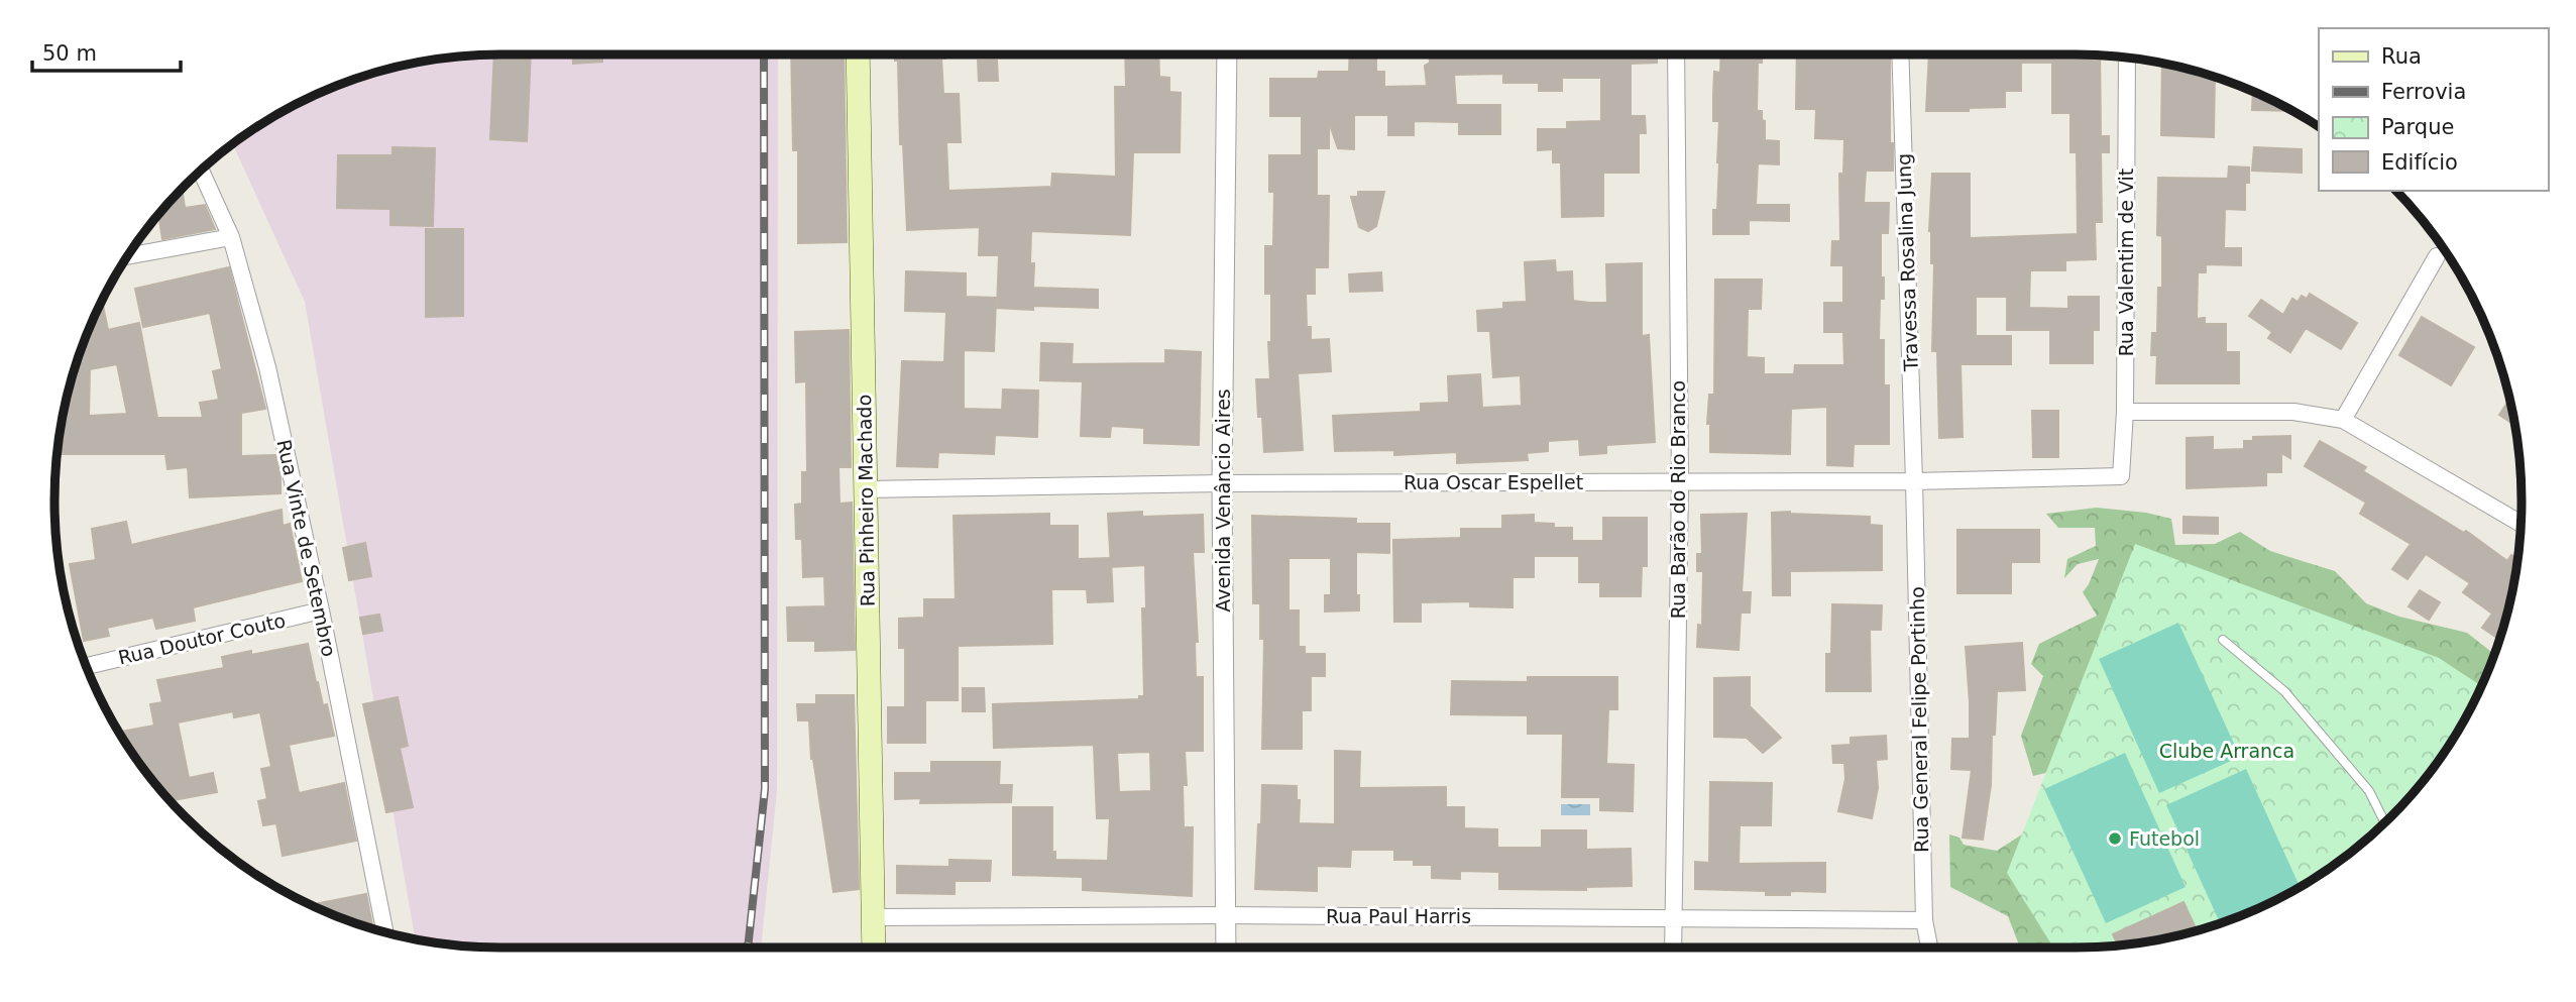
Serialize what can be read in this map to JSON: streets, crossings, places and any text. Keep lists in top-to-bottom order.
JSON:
{
  "streets": {
    "main road": ["Rua Pinheiro Machado"],
    "street": [
      "Travessa Rosalina Jung",
      "Rua Valentim de Vit",
      "Rua Oscar Espellet",
      "Rua Barão do Rio Branco",
      "Avenida Venâncio Aires",
      "Rua Vinte de Setembro",
      "Rua Doutor Couto",
      "Rua General Felipe Portinho",
      "Rua Paul Harris"
    ]
  },
  "crossings": [
    ["Travessa Rosalina Jung", "Rua Oscar Espellet"],
    ["Travessa Rosalina Jung", "Rua General Felipe Portinho"],
    ["Rua Valentim de Vit", "Rua Oscar Espellet"],
    ["Rua Oscar Espellet", "Rua Barão do Rio Branco"],
    ["Rua Oscar Espellet", "Rua Pinheiro Machado"],
    ["Rua Oscar Espellet", "Avenida Venâncio Aires"],
    ["Rua Oscar Espellet", "Rua General Felipe Portinho"],
    ["Rua Barão do Rio Branco", "Rua Paul Harris"],
    ["Rua Pinheiro Machado", "Rua Paul Harris"],
    ["Avenida Venâncio Aires", "Rua Paul Harris"],
    ["Rua Vinte de Setembro", "Rua Doutor Couto"],
    ["Rua General Felipe Portinho", "Rua Paul Harris"]
  ],
  "parks": ["Clube Arranca"],
  "places": ["Futebol"],
  "legend": [
    "Rua",
    "Ferrovia",
    "Parque",
    "Edifício"
  ],
  "scale_bar": "50 m"
}
